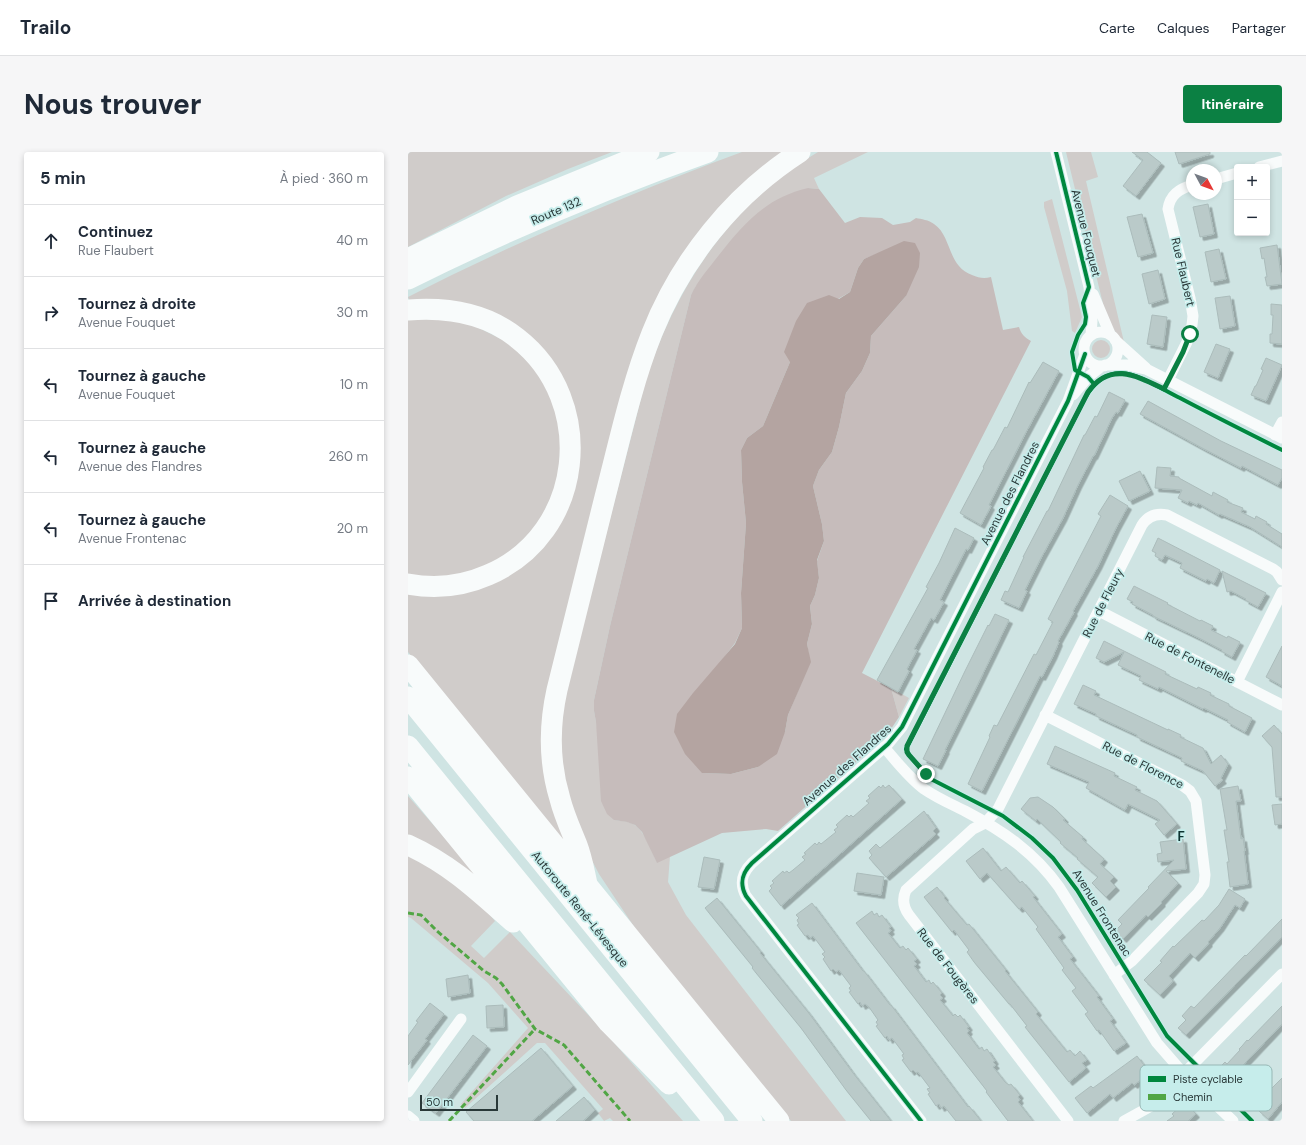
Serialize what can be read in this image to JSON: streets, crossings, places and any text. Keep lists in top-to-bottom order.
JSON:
{
  "streets": {
    "highway": ["Route 132", "Autoroute René-Lévesque"],
    "street": [
      "Avenue Fouquet",
      "Rue Flaubert",
      "Avenue des Flandres",
      "Rue de Fleury",
      "Rue de Fontenelle",
      "Rue de Florence",
      "Avenue Frontenac",
      "Rue de Fougères"
    ]
  },
  "crossings": [
    ["Avenue Fouquet", "Rue Flaubert"],
    ["Avenue Fouquet", "Avenue des Flandres"],
    ["Avenue des Flandres", "Avenue Frontenac"],
    ["Rue de Fleury", "Rue de Fontenelle"],
    ["Rue de Fleury", "Rue de Florence"],
    ["Rue de Fleury", "Avenue Frontenac"],
    ["Rue de Fleury", "Rue de Fougères"],
    ["Rue de Florence", "Avenue Frontenac"],
    ["Avenue Frontenac", "Rue de Fougères"]
  ],
  "districts": ["F"],
  "legend": ["Piste cyclable", "Chemin"],
  "scale_bar": "50 m",
  "north": "bottom right",
  "page": {
    "header": "Trailo",
    "nav": ["Carte", "Calques", "Partager"],
    "buttons": "Itinéraire",
    "title": "Nous trouver",
    "heading": ["5 min", "À pied · 360 m"],
    "map_buttons": ["+", "−"],
    "list": [
      ["Continuez", "Rue Flaubert", "40 m"],
      ["Tournez à droite", "Avenue Fouquet", "30 m"],
      ["Tournez à gauche", "Avenue Fouquet", "10 m"],
      ["Tournez à gauche", "Avenue des Flandres", "260 m"],
      ["Tournez à gauche", "Avenue Frontenac", "20 m"],
      "Arrivée à destination"
    ],
    "scale": "50 m"
  }
}
